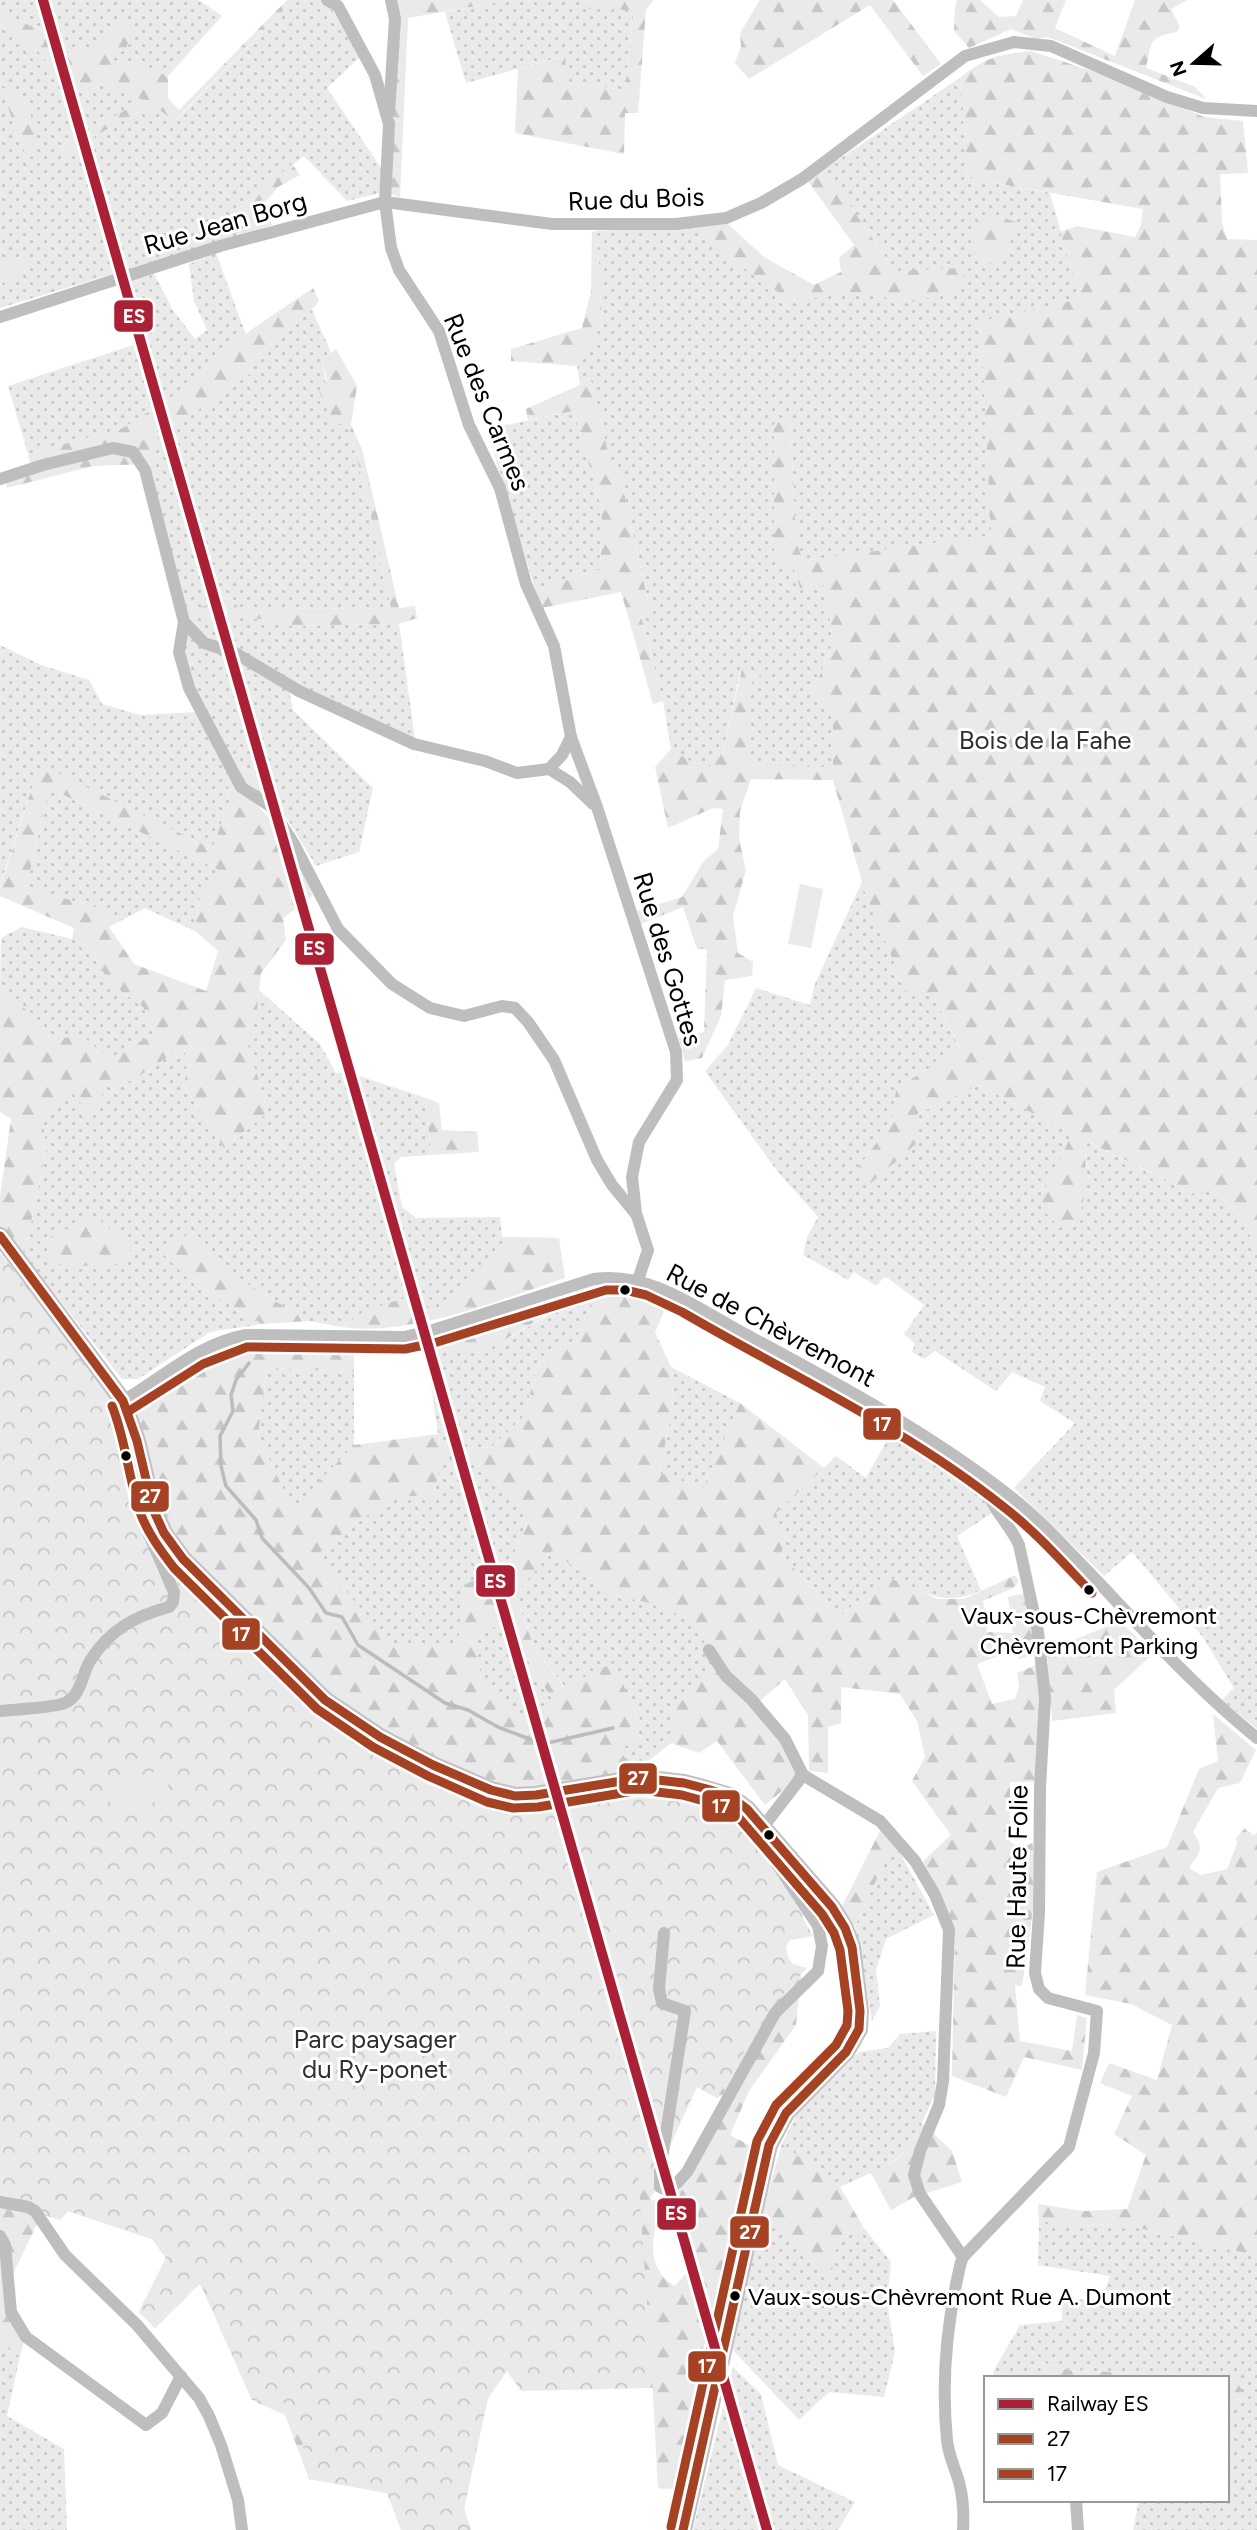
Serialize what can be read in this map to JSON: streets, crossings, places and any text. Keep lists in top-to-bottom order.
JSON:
{
  "streets": {
    "street": [
      "Rue du Bois",
      "Rue Jean Borg",
      "Rue des Carmes",
      "Rue des Gottes",
      "Rue de Chèvremont",
      "Rue Haute Folie"
    ]
  },
  "crossings": [
    ["Rue du Bois", "Rue Jean Borg"],
    ["Rue du Bois", "Rue des Carmes"],
    ["Rue Jean Borg", "Rue des Carmes"],
    ["Rue des Carmes", "Rue des Gottes"],
    ["Rue des Gottes", "Rue de Chèvremont"],
    ["Rue de Chèvremont", "Rue Haute Folie"]
  ],
  "parks": ["Bois de la Fahe", "Parc paysager du Ry-ponet"],
  "places": ["Vaux-sous-Chèvremont Chèvremont Parking", "Vaux-sous-Chèvremont Rue A. Dumont"],
  "lines": ["rail line ES", "transit line 27", "transit line 17"],
  "legend": ["Railway ES", "27", "17"],
  "north": "left"
}
